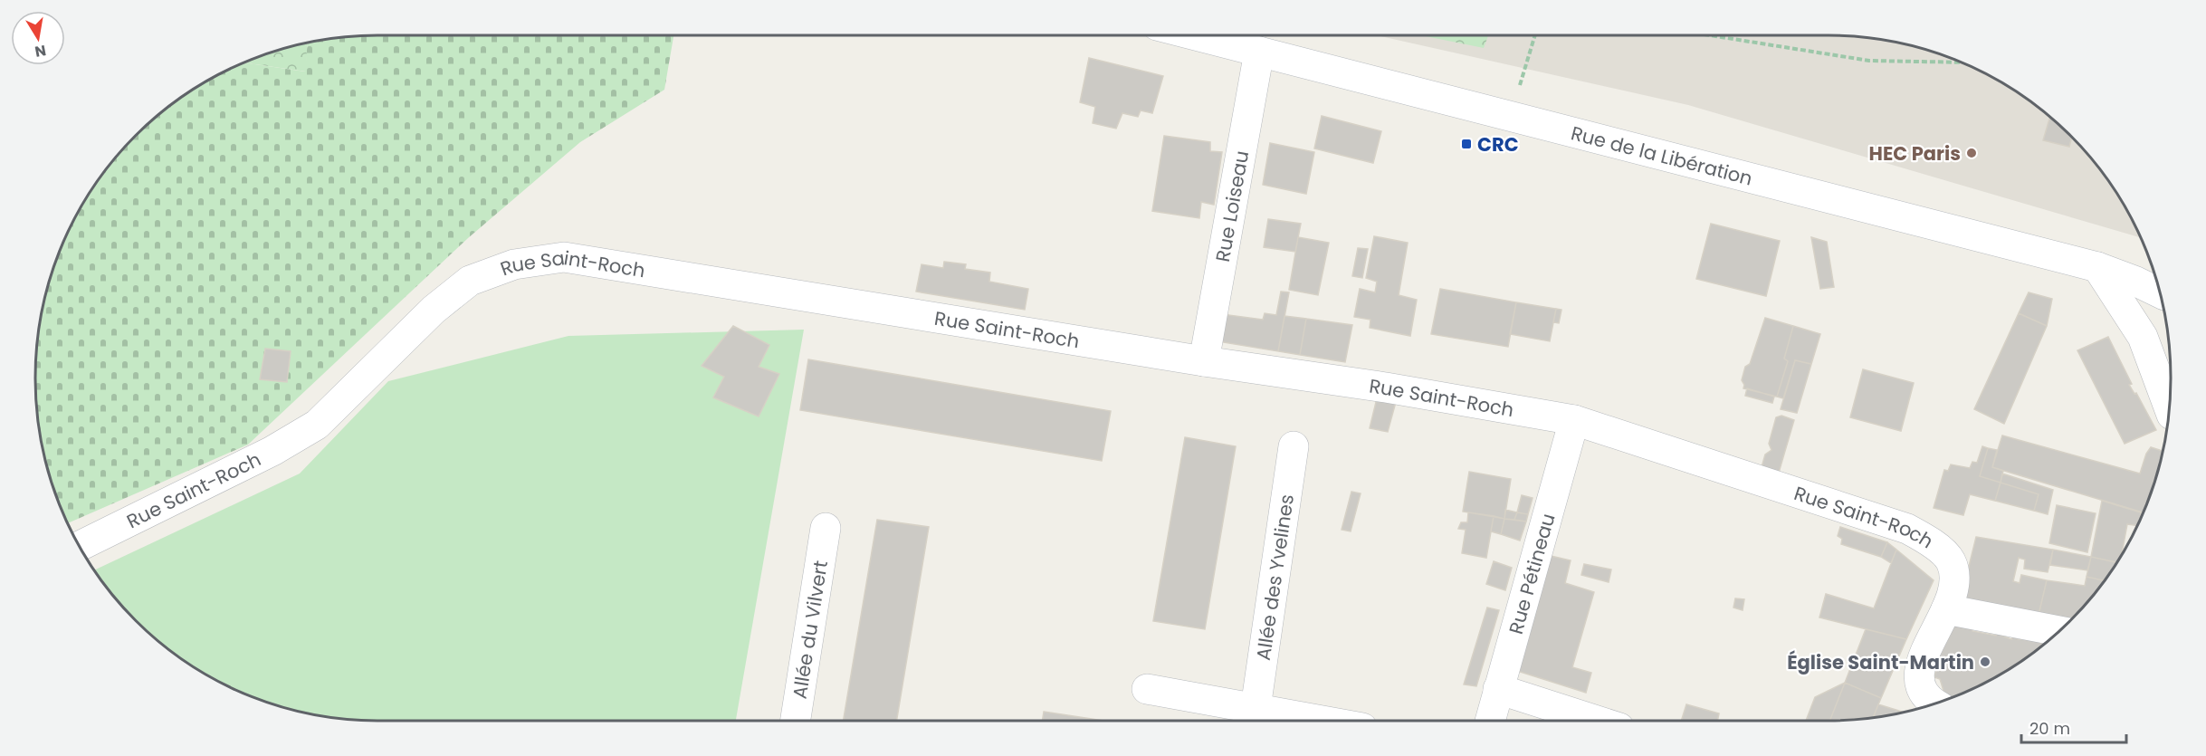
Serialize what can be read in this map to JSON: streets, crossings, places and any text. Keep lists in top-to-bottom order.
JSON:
{
  "streets": {
    "street": [
      "Rue de la Libération",
      "Rue Loiseau",
      "Rue Saint-Roch",
      "Rue Pétineau",
      "Allée des Yvelines",
      "Allée du Vilvert"
    ]
  },
  "crossings": [
    ["Rue de la Libération", "Rue Loiseau"],
    ["Rue Loiseau", "Rue Saint-Roch"],
    ["Rue Saint-Roch", "Rue Pétineau"]
  ],
  "places": {
    "transit": ["CRC"],
    "other": ["HEC Paris", "Église Saint-Martin"]
  },
  "scale_bar": "20 m",
  "north": "bottom"
}
